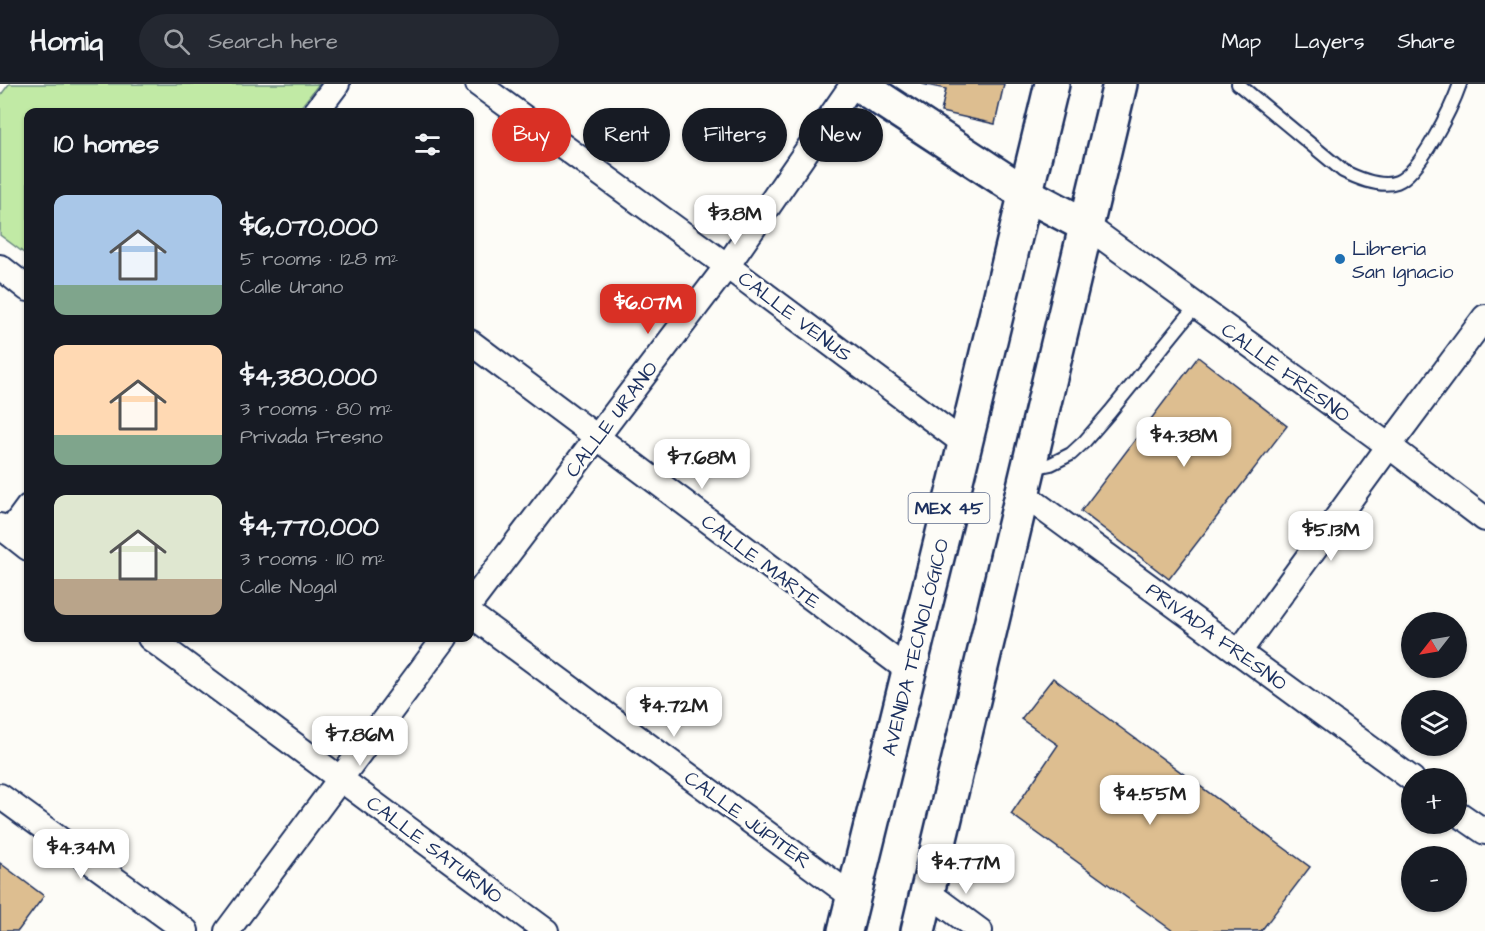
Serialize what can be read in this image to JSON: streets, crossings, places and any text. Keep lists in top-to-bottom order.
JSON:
{
  "streets": {
    "main road": ["MEX 45", "AVENIDA TECNOLÓGICO"],
    "street": [
      "CALLE VENUS",
      "CALLE FRESNO",
      "CALLE URANO",
      "CALLE MARTE",
      "PRIVADA FRESNO",
      "CALLE JÚPITER",
      "CALLE SATURNO"
    ]
  },
  "crossings": [
    ["CALLE VENUS", "CALLE URANO"],
    ["CALLE VENUS", "AVENIDA TECNOLÓGICO"],
    ["CALLE FRESNO", "MEX 45"],
    ["CALLE URANO", "CALLE MARTE"],
    ["MEX 45", "PRIVADA FRESNO"],
    ["CALLE MARTE", "AVENIDA TECNOLÓGICO"],
    ["AVENIDA TECNOLÓGICO", "CALLE JÚPITER"]
  ],
  "places": ["Libreria San Ignacio"],
  "north": "bottom left",
  "page": {
    "header": "Homiq",
    "search": "Search here",
    "nav": ["Map", "Layers", "Share"],
    "chip": [
      "Buy",
      "Rent",
      "Filters",
      "New"
    ],
    "heading": "10 homes",
    "list": [
      {
        "name": "$6,070,000",
        "note": "5 rooms · 128 m² · Calle Urano"
      },
      {
        "name": "$4,380,000",
        "note": "3 rooms · 80 m² · Privada Fresno"
      },
      {
        "name": "$4,770,000",
        "note": "3 rooms · 110 m² · Calle Nogal"
      }
    ],
    "price": [
      "$3.8M",
      "$6.07M",
      "$4.38M",
      "$7.68M",
      "$5.13M",
      "$4.72M",
      "$7.86M",
      "$4.55M",
      "$4.34M",
      "$4.77M"
    ],
    "map_buttons": ["+", "−"]
  }
}
